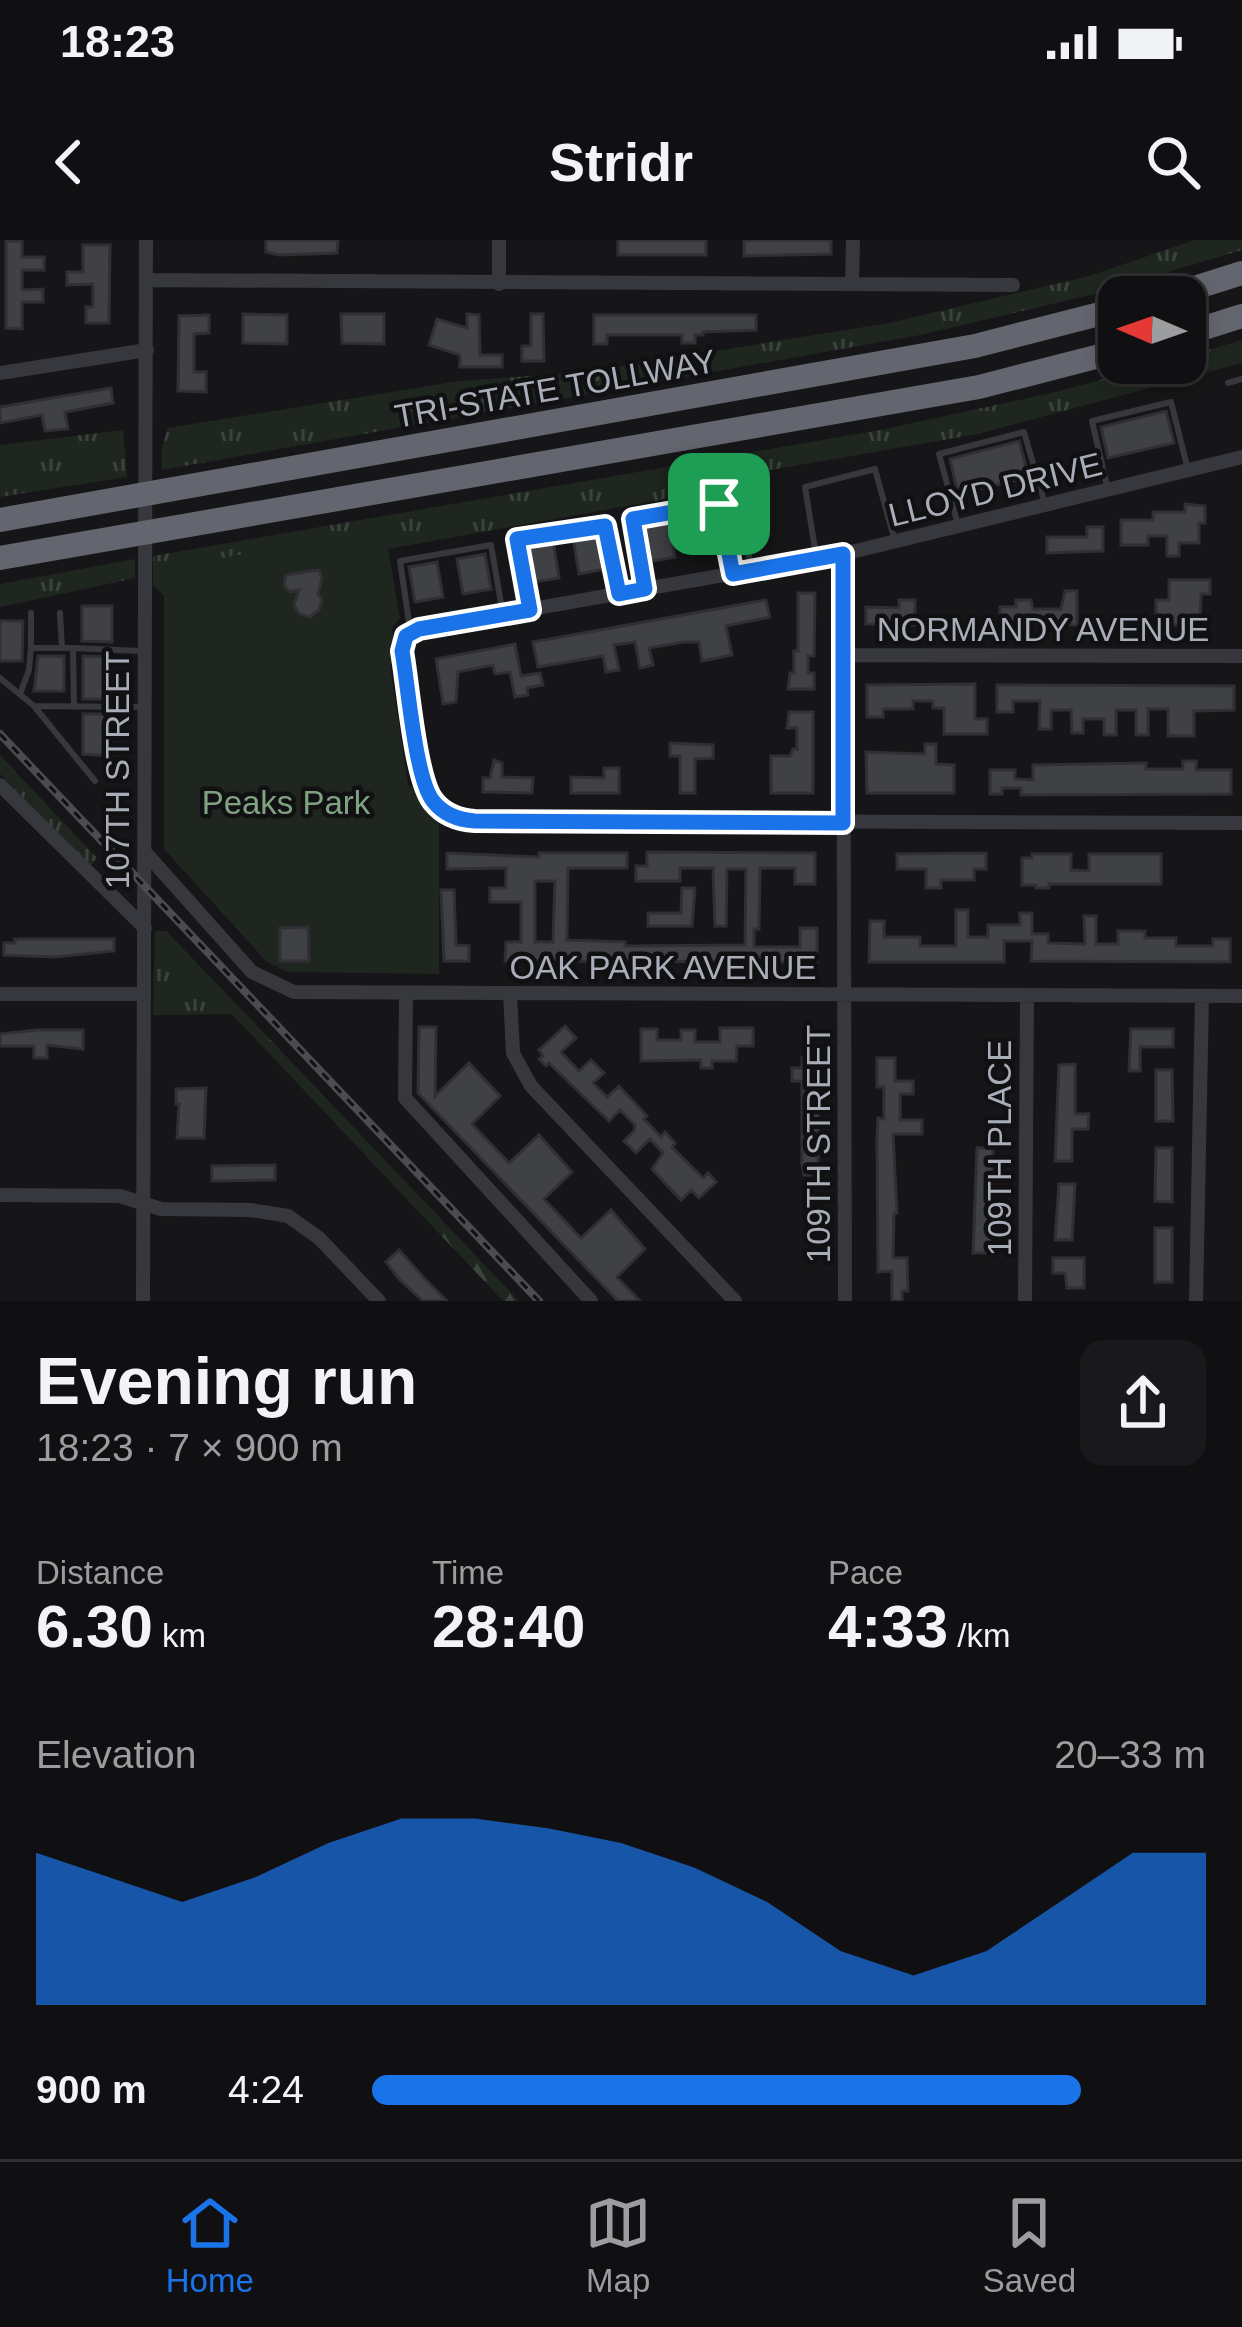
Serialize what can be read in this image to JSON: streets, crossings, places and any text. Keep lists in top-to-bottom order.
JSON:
{
  "streets": {
    "highway": ["TRI-STATE TOLLWAY"],
    "street": [
      "LLOYD DRIVE",
      "NORMANDY AVENUE",
      "107TH STREET",
      "OAK PARK AVENUE",
      "109TH STREET",
      "109TH PLACE"
    ]
  },
  "crossings": [
    ["LLOYD DRIVE", "109TH STREET"],
    ["NORMANDY AVENUE", "109TH STREET"],
    ["107TH STREET", "OAK PARK AVENUE"],
    ["OAK PARK AVENUE", "109TH STREET"],
    ["OAK PARK AVENUE", "109TH PLACE"]
  ],
  "parks": ["Peaks Park"],
  "north": "left",
  "page": {
    "status": "18:23",
    "header": "Stridr",
    "heading": ["Evening run", "18:23 · 7 × 900 m"],
    "stats": [
      ["Distance", "6.30 km"],
      ["Time", "28:40"],
      ["Pace", "4:33 /km"]
    ],
    "chart": ["Elevation", "20–33 m"],
    "list": [
      {
        "name": "900 m",
        "note": "4:24"
      }
    ],
    "tabs": ["Home", "Map", "Saved"]
  }
}
